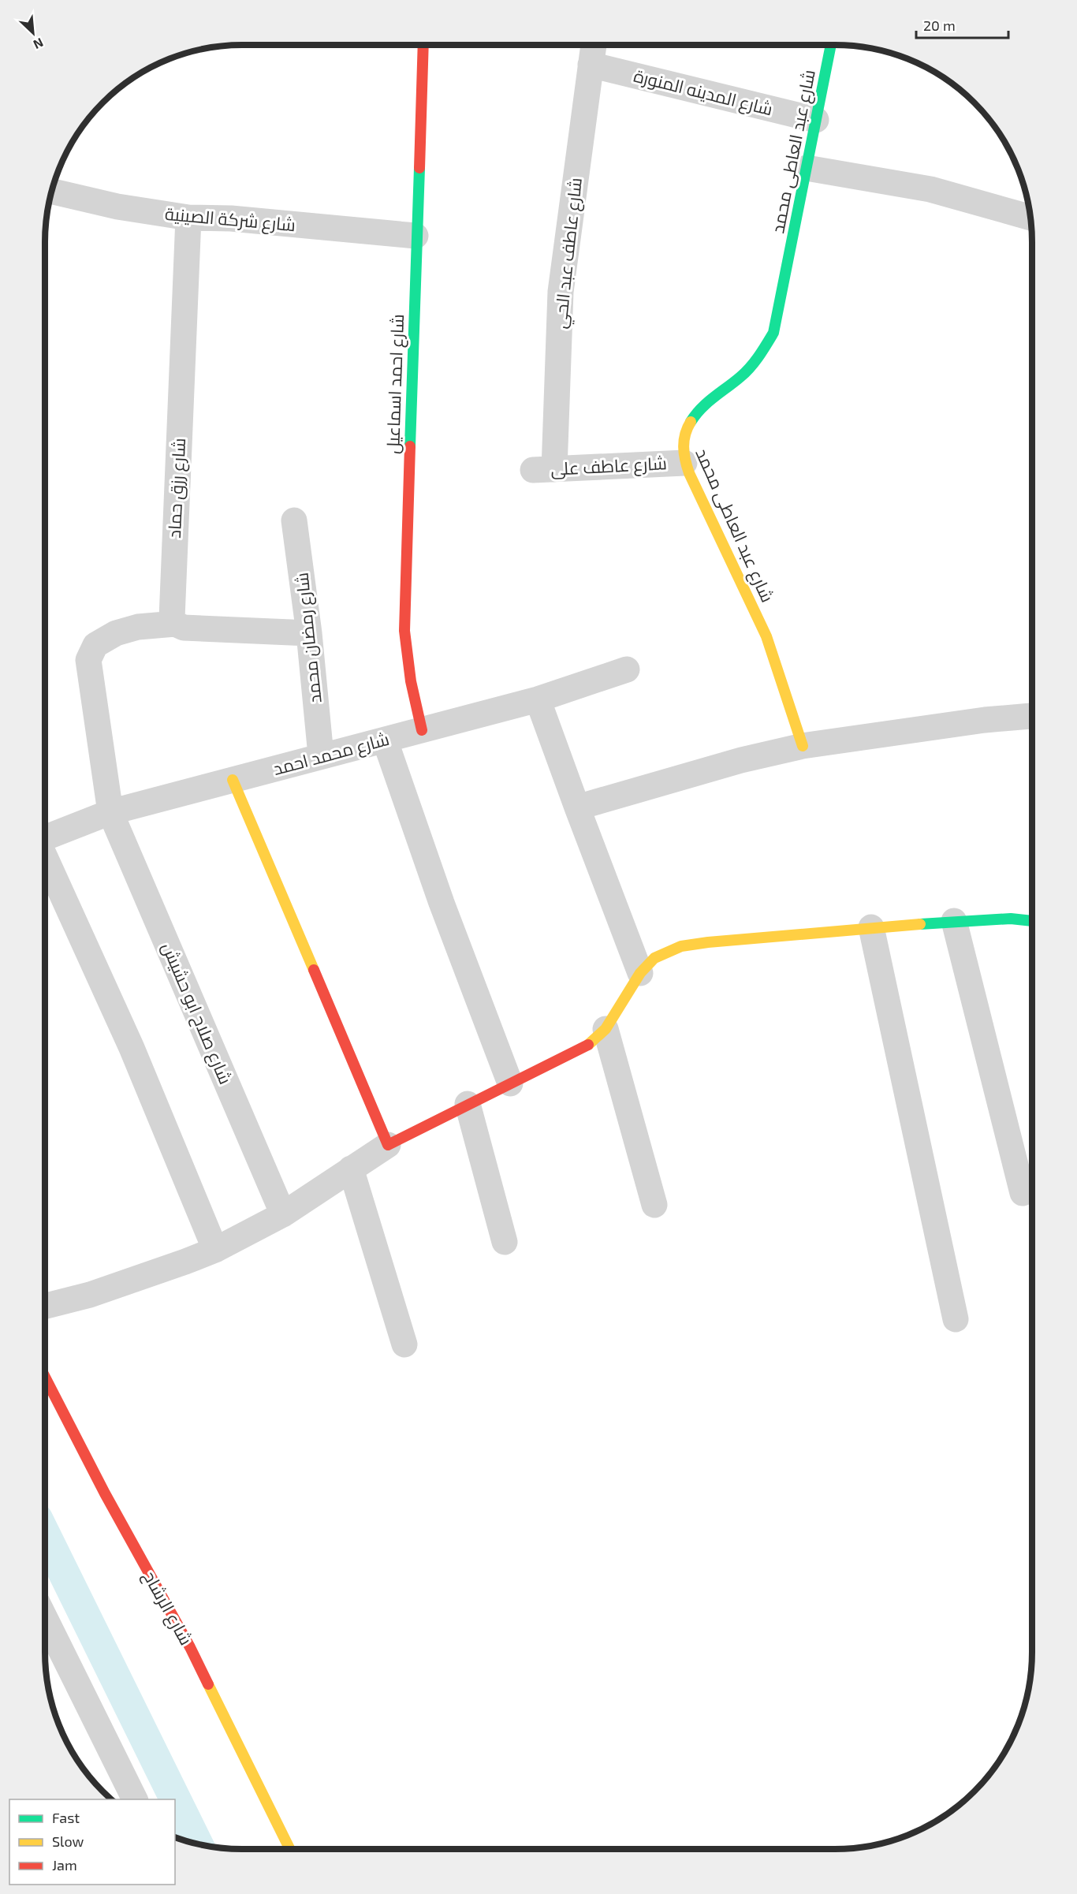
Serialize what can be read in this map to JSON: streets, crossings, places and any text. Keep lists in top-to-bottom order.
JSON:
{
  "streets": {
    "street": [
      "شارع المدينه المنورة",
      "شارع عبد العاطى محمد",
      "شارع شركة الصينية",
      "شارع عاطف عبد الحي",
      "شارع احمد اسماعيل",
      "شارع عاطف على",
      "شارع رزق حماد",
      "شارع رمضان محمد",
      "شارع محمد احمد",
      "شارع صلاح ابو حشيش",
      "شارع الرشاح"
    ]
  },
  "crossings": [
    ["شارع المدينه المنورة", "شارع عبد العاطى محمد"],
    ["شارع المدينه المنورة", "شارع عاطف عبد الحي"],
    ["شارع عبد العاطى محمد", "شارع عاطف على"],
    ["شارع شركة الصينية", "شارع احمد اسماعيل"],
    ["شارع شركة الصينية", "شارع رزق حماد"],
    ["شارع عاطف عبد الحي", "شارع عاطف على"],
    ["شارع احمد اسماعيل", "شارع محمد احمد"],
    ["شارع رزق حماد", "شارع صلاح ابو حشيش"],
    ["شارع رمضان محمد", "شارع محمد احمد"],
    ["شارع محمد احمد", "شارع صلاح ابو حشيش"]
  ],
  "legend": ["Fast", "Slow", "Jam"],
  "scale_bar": "20 m",
  "north": "bottom right"
}
